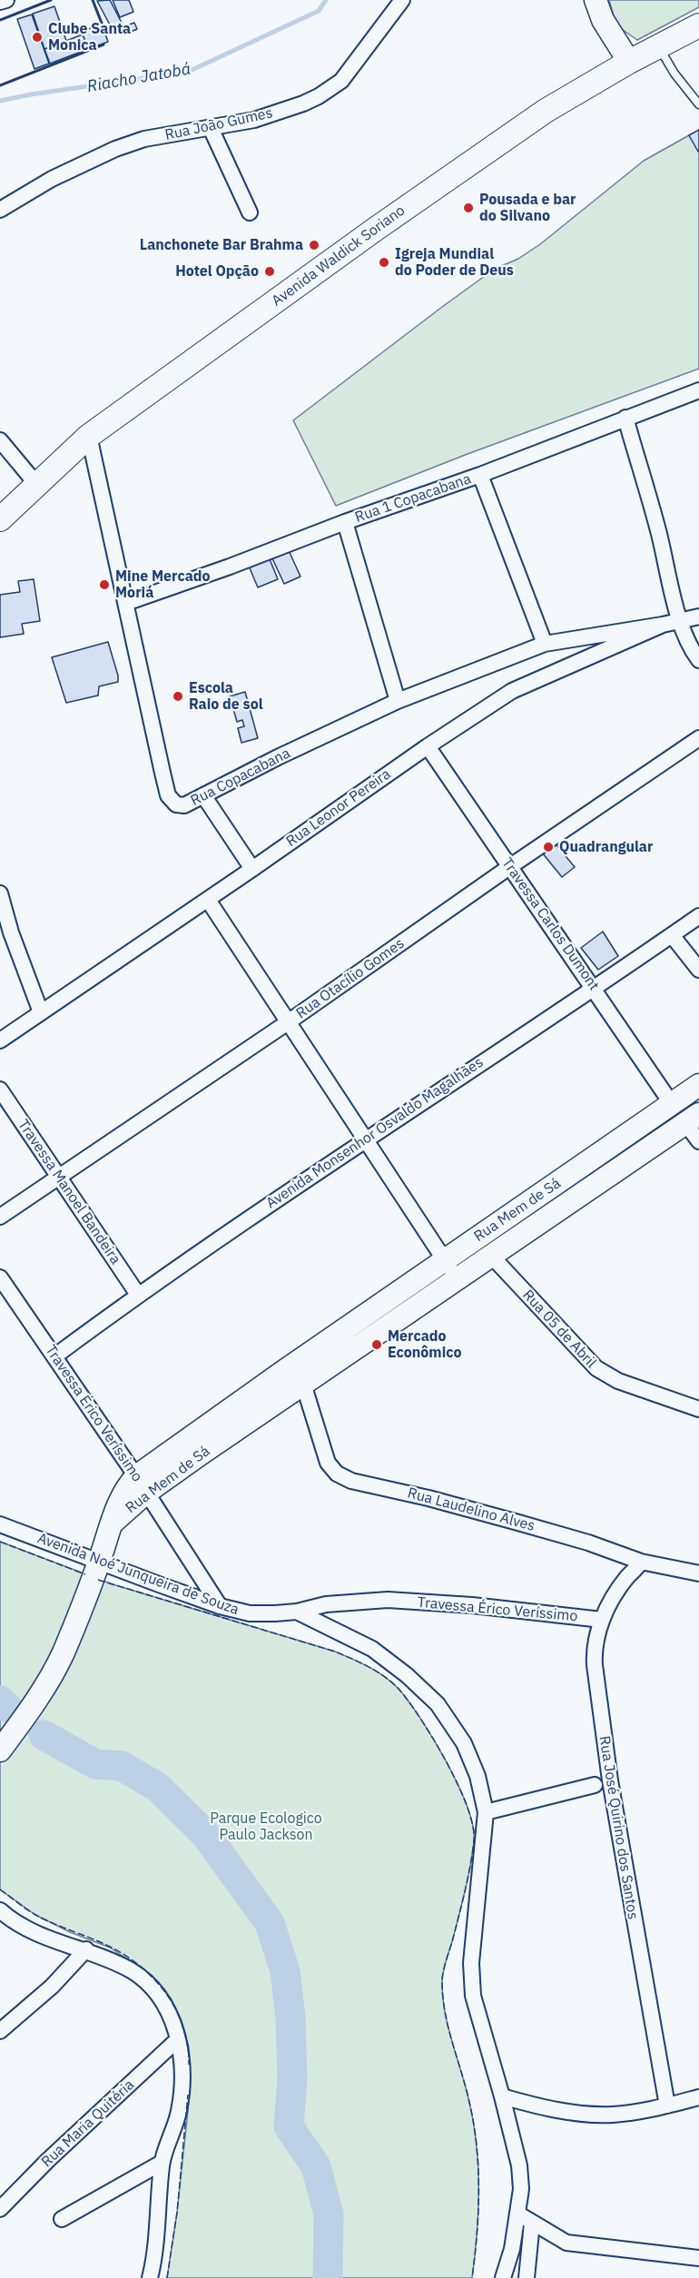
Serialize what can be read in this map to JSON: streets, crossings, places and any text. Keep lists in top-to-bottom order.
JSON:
{
  "streets": {
    "main road": ["Avenida Waldick Soriano"],
    "street": [
      "Rua João Gumes",
      "Rua 1 Copacabana",
      "Rua Copacabana",
      "Rua Leonor Pereira",
      "Travessa Carlos Dumont",
      "Rua Otacílio Gomes",
      "Avenida Monsenhor Osvaldo Magalhães",
      "Travessa Manoel Bandeira",
      "Rua Mem de Sá",
      "Rua 05 de Abril",
      "Travessa Érico Veríssimo",
      "Rua Laudelino Alves",
      "Avenida Noé Junqueira de Souza",
      "Rua José Quirino dos Santos",
      "Rua Maria Quitéria"
    ]
  },
  "crossings": [
    ["Avenida Waldick Soriano", "Rua Copacabana"],
    ["Rua 1 Copacabana", "Rua Copacabana"],
    ["Rua Copacabana", "Rua Leonor Pereira"],
    ["Rua Leonor Pereira", "Travessa Carlos Dumont"],
    ["Travessa Carlos Dumont", "Rua Otacílio Gomes"],
    ["Travessa Carlos Dumont", "Avenida Monsenhor Osvaldo Magalhães"],
    ["Travessa Carlos Dumont", "Rua Mem de Sá"],
    ["Rua Otacílio Gomes", "Travessa Manoel Bandeira"],
    ["Avenida Monsenhor Osvaldo Magalhães", "Travessa Manoel Bandeira"],
    ["Avenida Monsenhor Osvaldo Magalhães", "Travessa Érico Veríssimo"],
    ["Rua Mem de Sá", "Rua 05 de Abril"],
    ["Rua Mem de Sá", "Travessa Érico Veríssimo"],
    ["Rua Mem de Sá", "Rua Laudelino Alves"],
    ["Rua Mem de Sá", "Avenida Noé Junqueira de Souza"],
    ["Travessa Érico Veríssimo", "Avenida Noé Junqueira de Souza"],
    ["Travessa Érico Veríssimo", "Rua José Quirino dos Santos"],
    ["Rua Laudelino Alves", "Rua José Quirino dos Santos"]
  ],
  "water": ["Riacho Jatobá"],
  "parks": ["Parque Ecologico Paulo Jackson"],
  "places": [
    "Clube Santa Monica",
    "Pousada e bar do Silvano",
    "Lanchonete Bar Brahma",
    "Igreja Mundial do Poder de Deus",
    "Hotel Opção",
    "Mine Mercado Moriá",
    "Escola Raio de sol",
    "Quadrangular",
    "Mercado Econômico"
  ]
}
